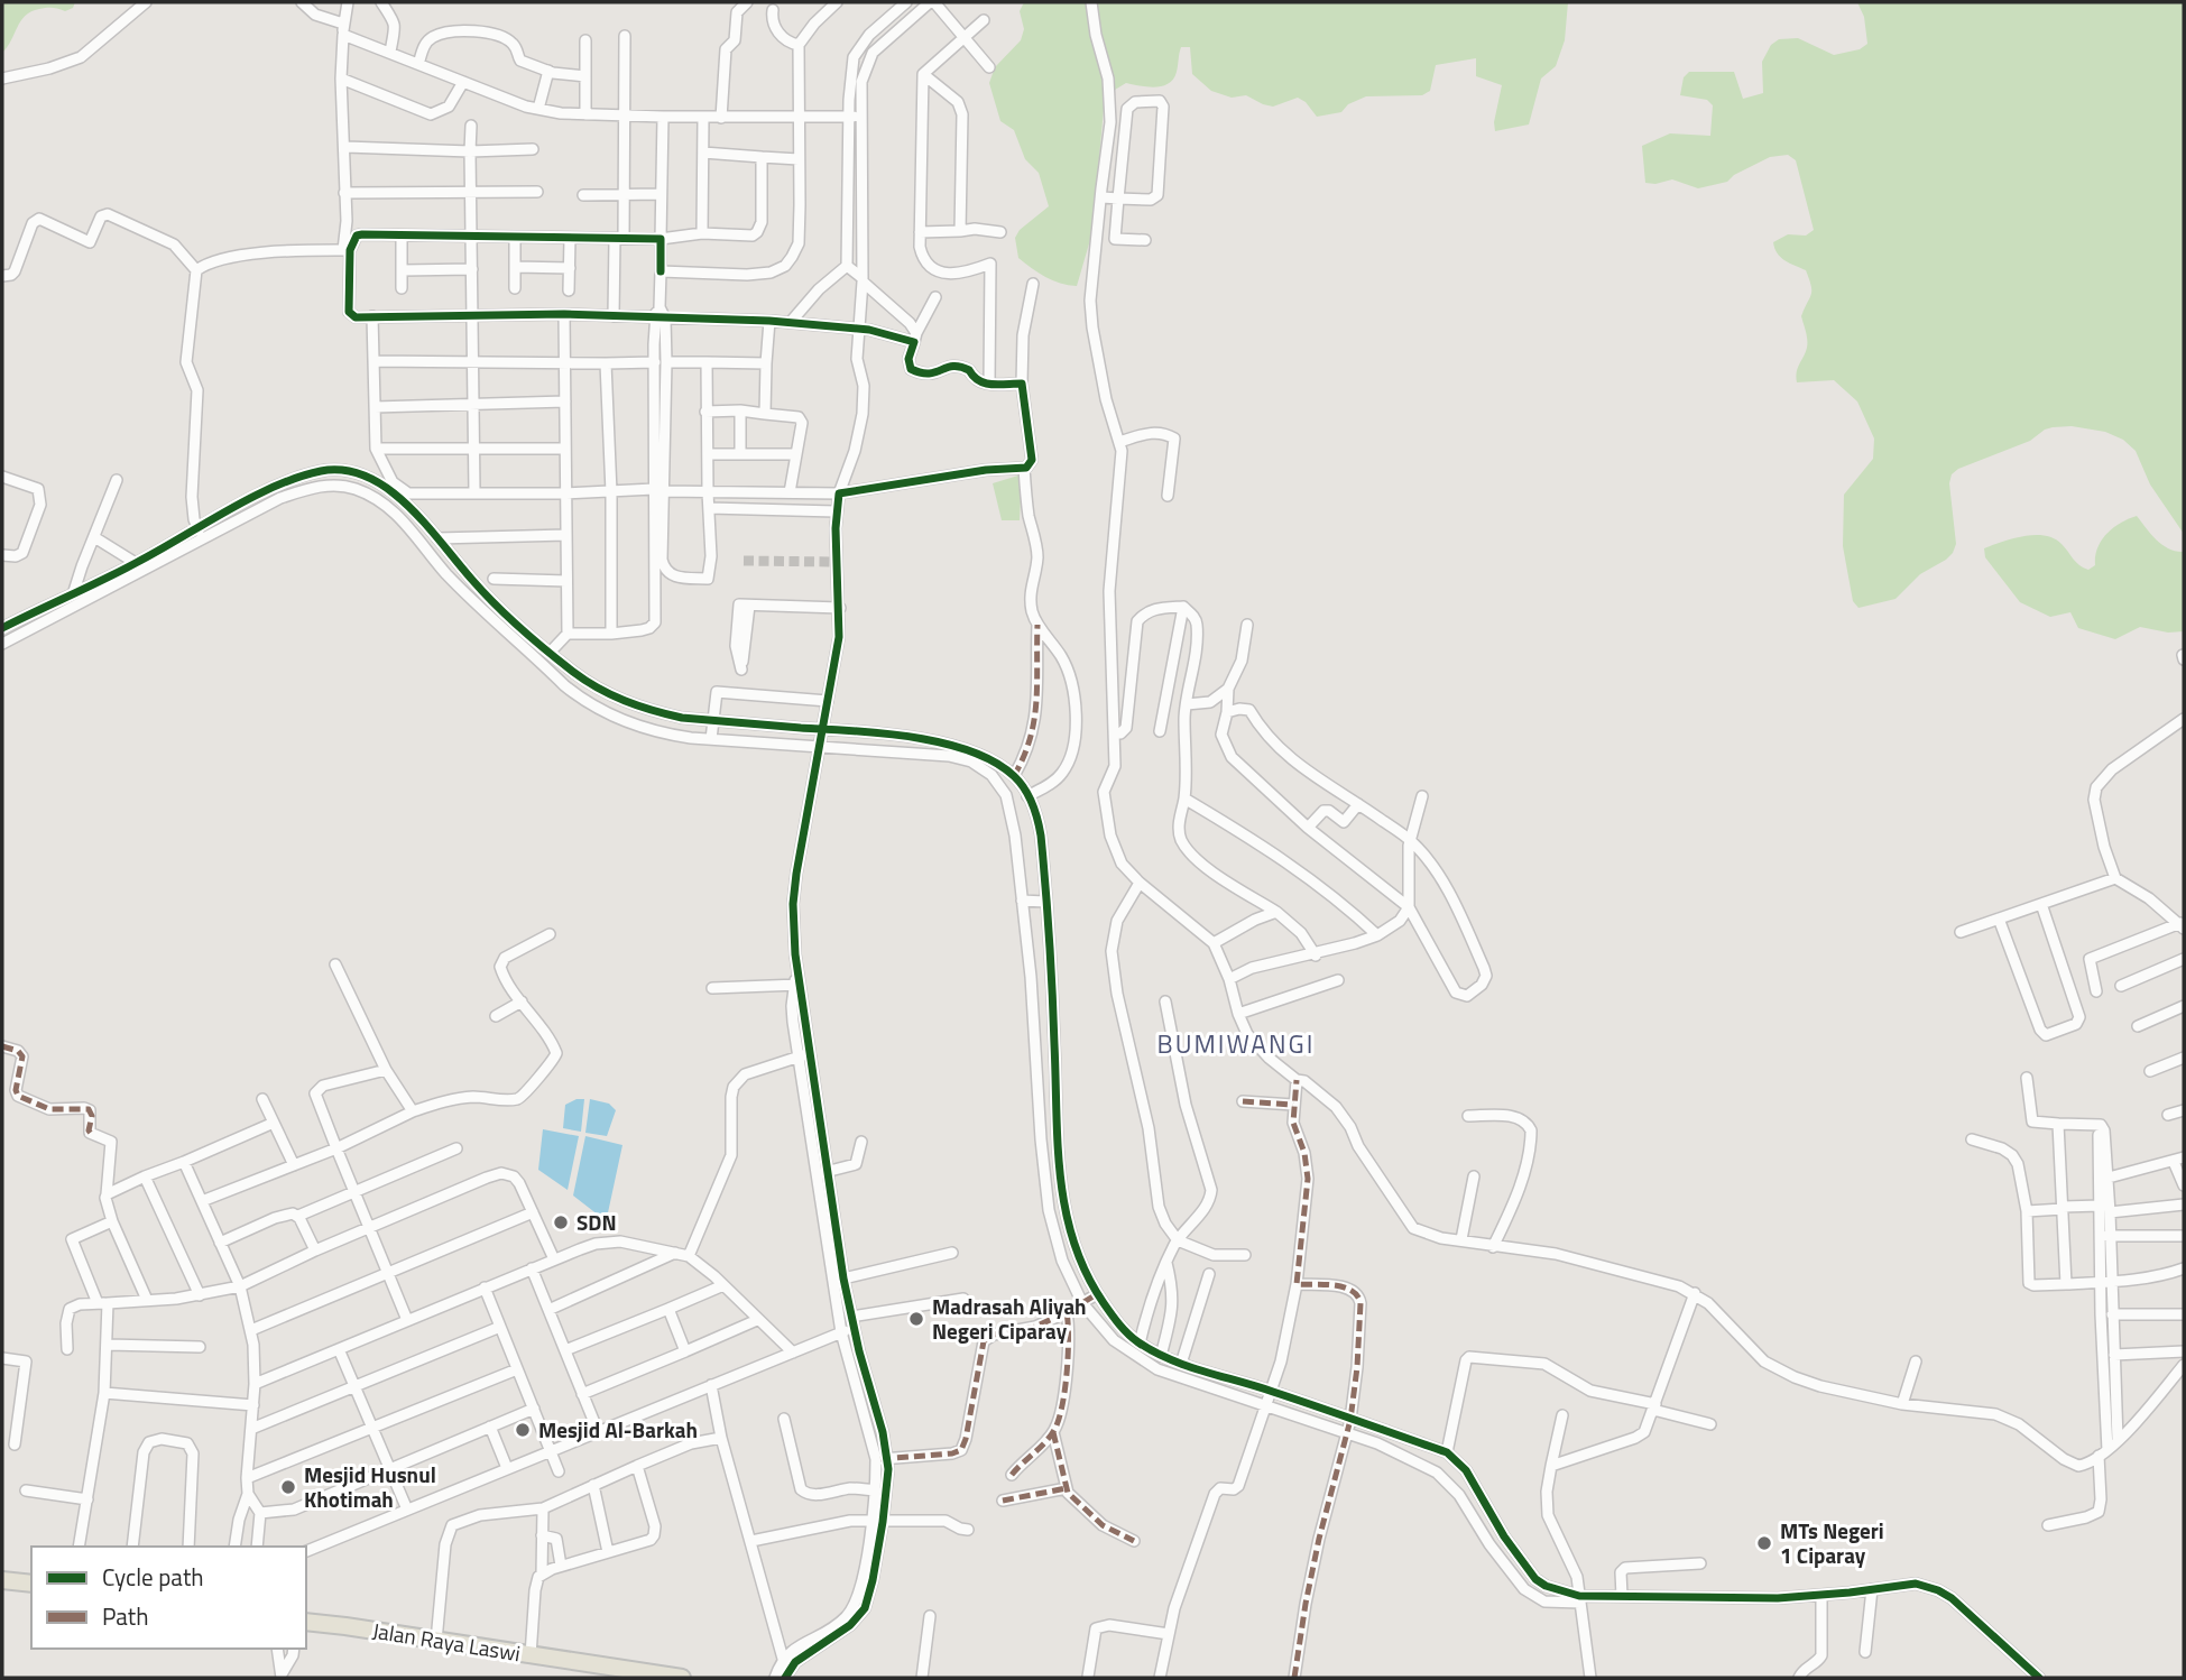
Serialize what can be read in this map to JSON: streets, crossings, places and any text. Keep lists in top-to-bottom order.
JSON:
{
  "streets": {
    "main road": ["Jalan Raya Laswi"]
  },
  "districts": ["BUMIWANGI"],
  "places": [
    "SDN",
    "Madrasah Aliyah Negeri Ciparay",
    "Mesjid Al-Barkah",
    "Mesjid Husnul Khotimah",
    "MTs Negeri 1 Ciparay"
  ],
  "legend": ["Cycle path", "Path"]
}
